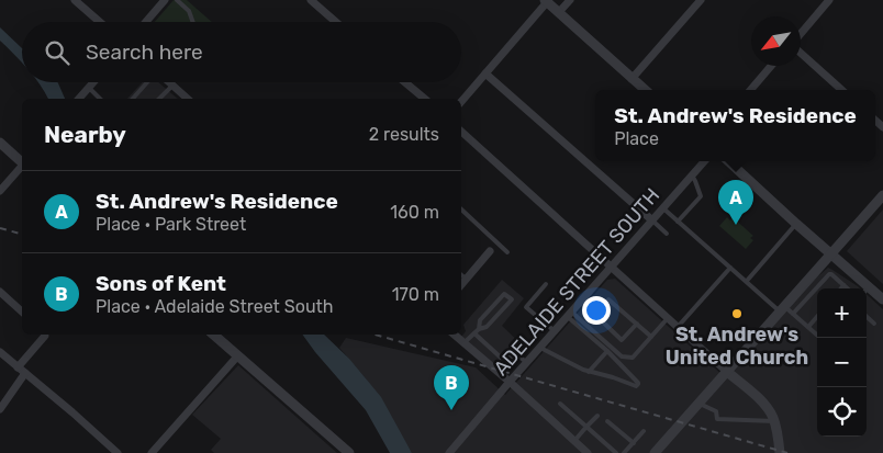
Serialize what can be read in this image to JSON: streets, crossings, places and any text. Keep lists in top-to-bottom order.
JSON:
{
  "streets": {
    "street": ["ADELAIDE STREET SOUTH"]
  },
  "places": ["St. Andrew's United Church"],
  "north": "bottom left",
  "page": {
    "search": "Search here",
    "popup": ["St. Andrew's Residence", "Place"],
    "heading": ["Nearby", "2 results"],
    "list": [
      {
        "mark": "A",
        "name": "St. Andrew's Residence",
        "note": "Place · Park Street",
        "value": "160 m"
      },
      {
        "mark": "B",
        "name": "Sons of Kent",
        "note": "Place · Adelaide Street South",
        "value": "170 m"
      }
    ],
    "pins": ["A", "B"],
    "map_buttons": ["+", "−"]
  }
}
